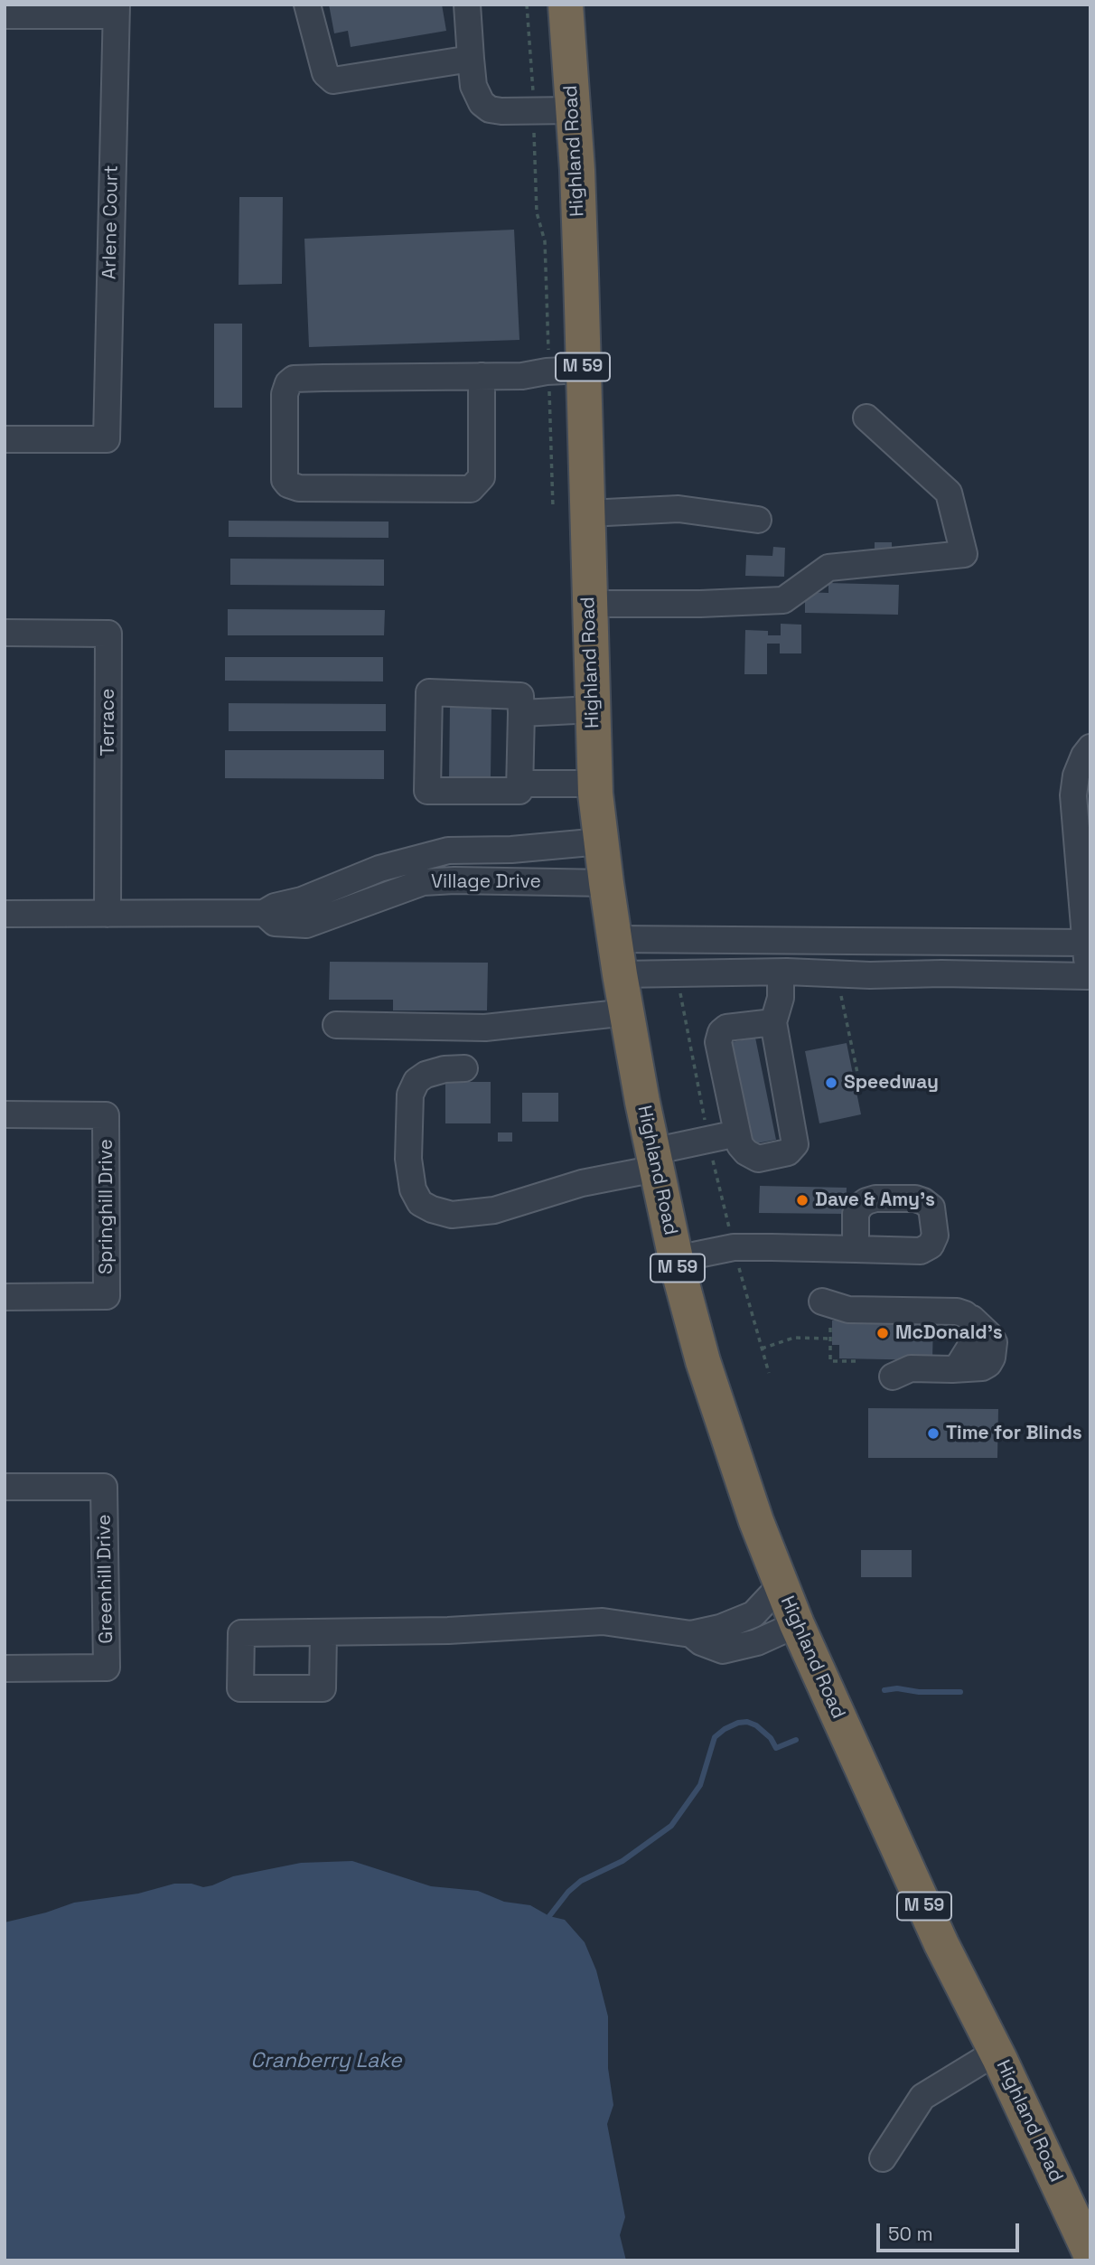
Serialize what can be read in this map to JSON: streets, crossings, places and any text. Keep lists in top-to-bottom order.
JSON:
{
  "streets": {
    "highway": ["Highland Road", "M 59"],
    "street": [
      "Arlene Court",
      "Terrace",
      "Village Drive",
      "Springhill Drive",
      "Greenhill Drive"
    ]
  },
  "crossings": [
    ["Highland Road", "Village Drive"],
    ["Terrace", "Village Drive"]
  ],
  "water": ["Cranberry Lake"],
  "places": [
    "Speedway",
    "Dave & Amy's",
    "McDonald's",
    "Time for Blinds"
  ],
  "scale_bar": "50 m"
}
